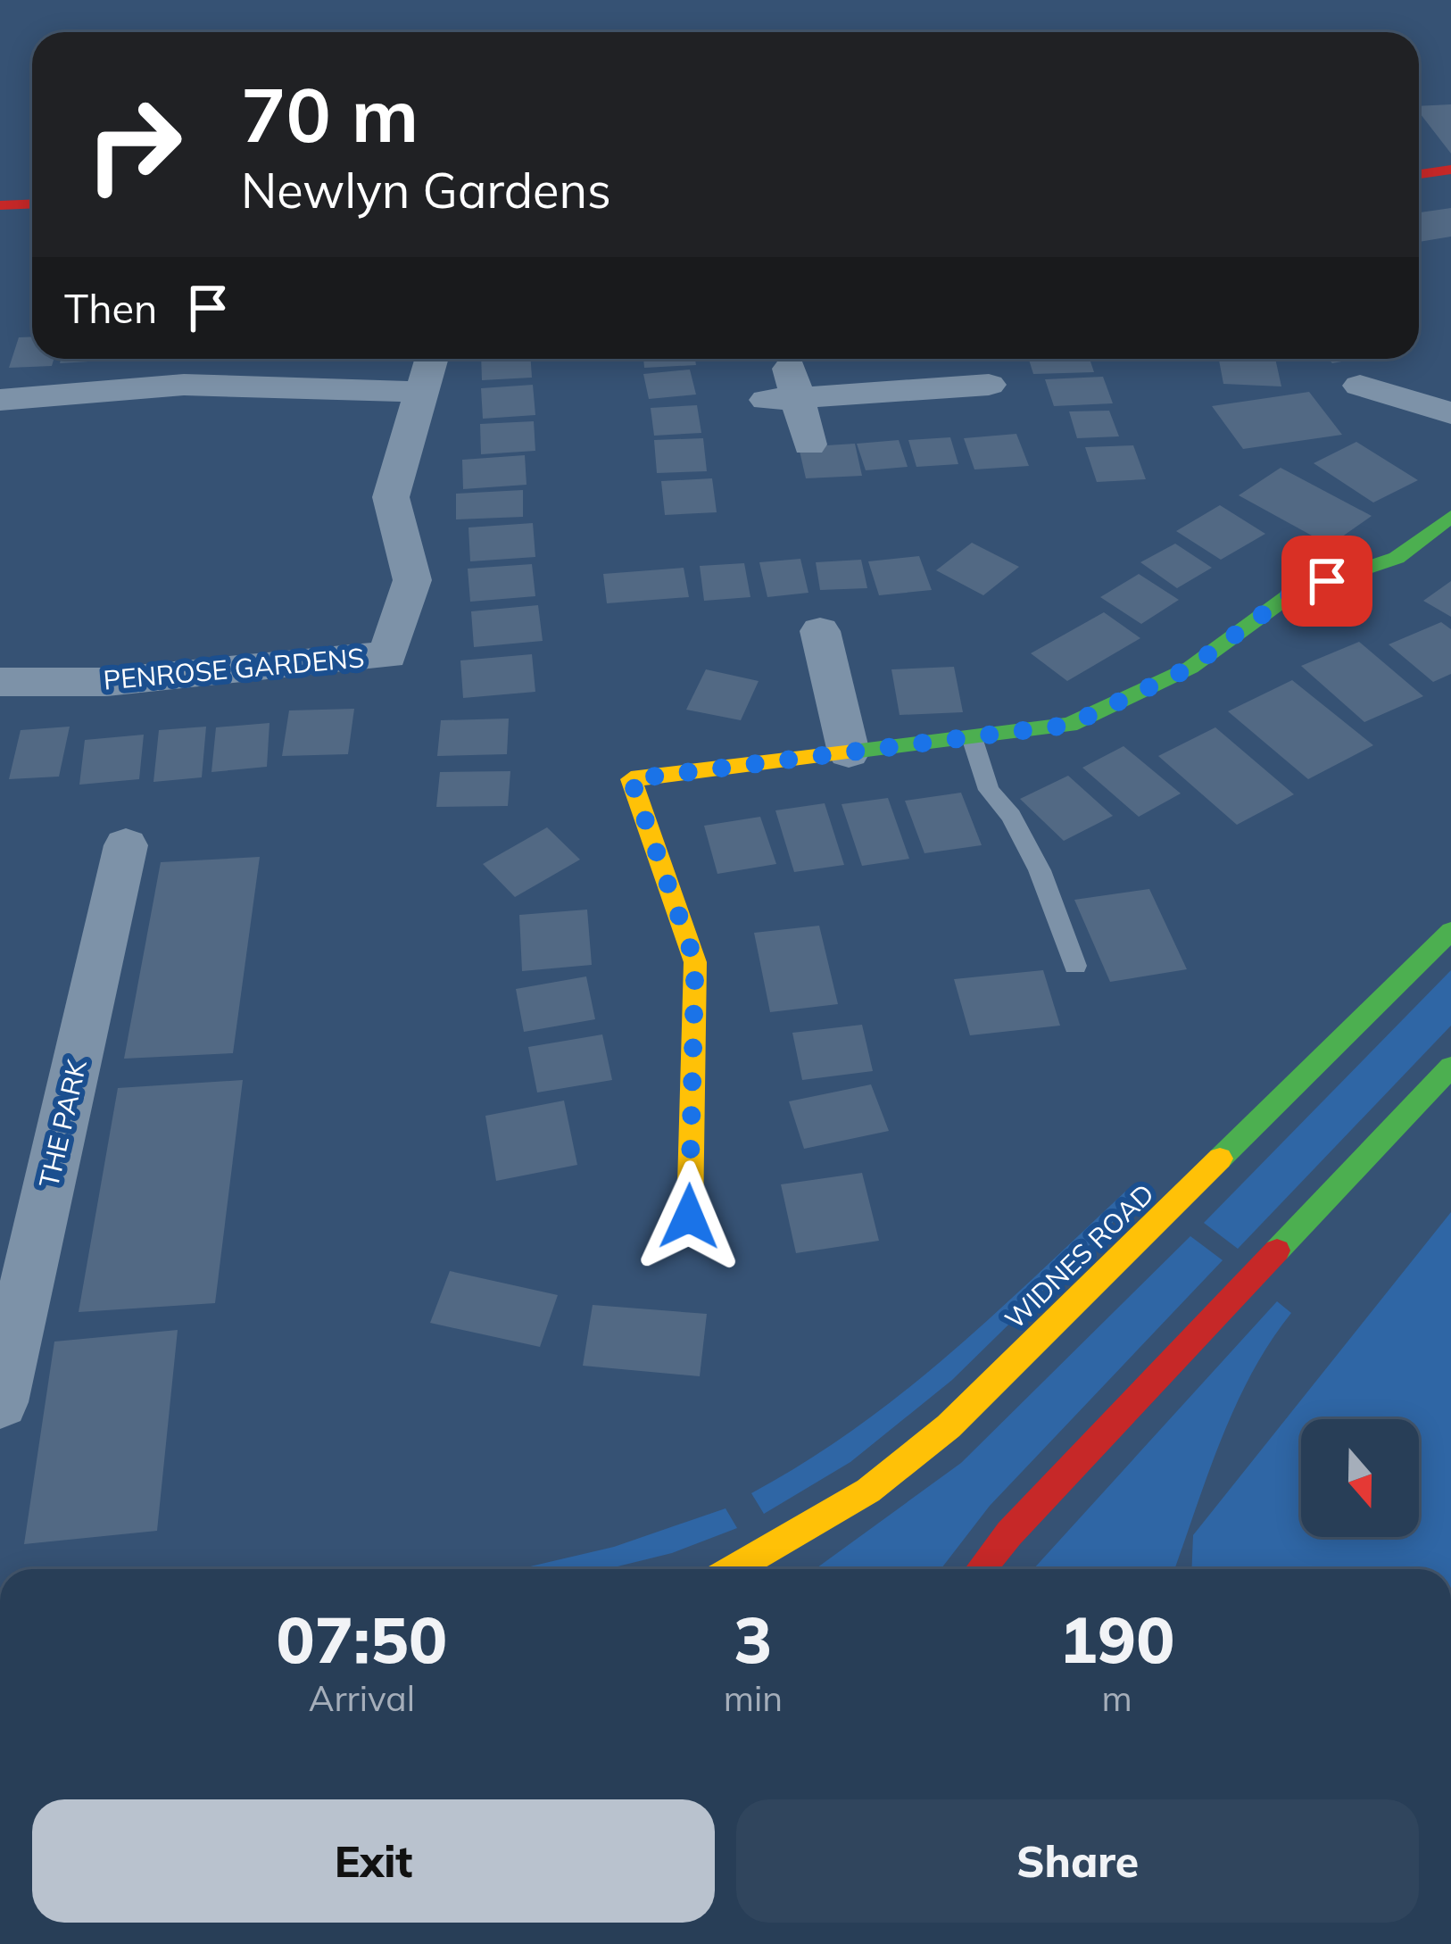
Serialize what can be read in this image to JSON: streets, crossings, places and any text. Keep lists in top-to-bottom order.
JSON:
{
  "streets": {
    "street": ["PENROSE GARDENS", "THE PARK", "WIDNES ROAD"]
  },
  "north": "bottom",
  "page": {
    "turn": ["70 m", "Newlyn Gardens"],
    "then": "Then",
    "eta": [
      "07:50",
      "Arrival",
      "3",
      "min",
      "190",
      "m"
    ],
    "buttons": ["Exit", "Share"]
  }
}
